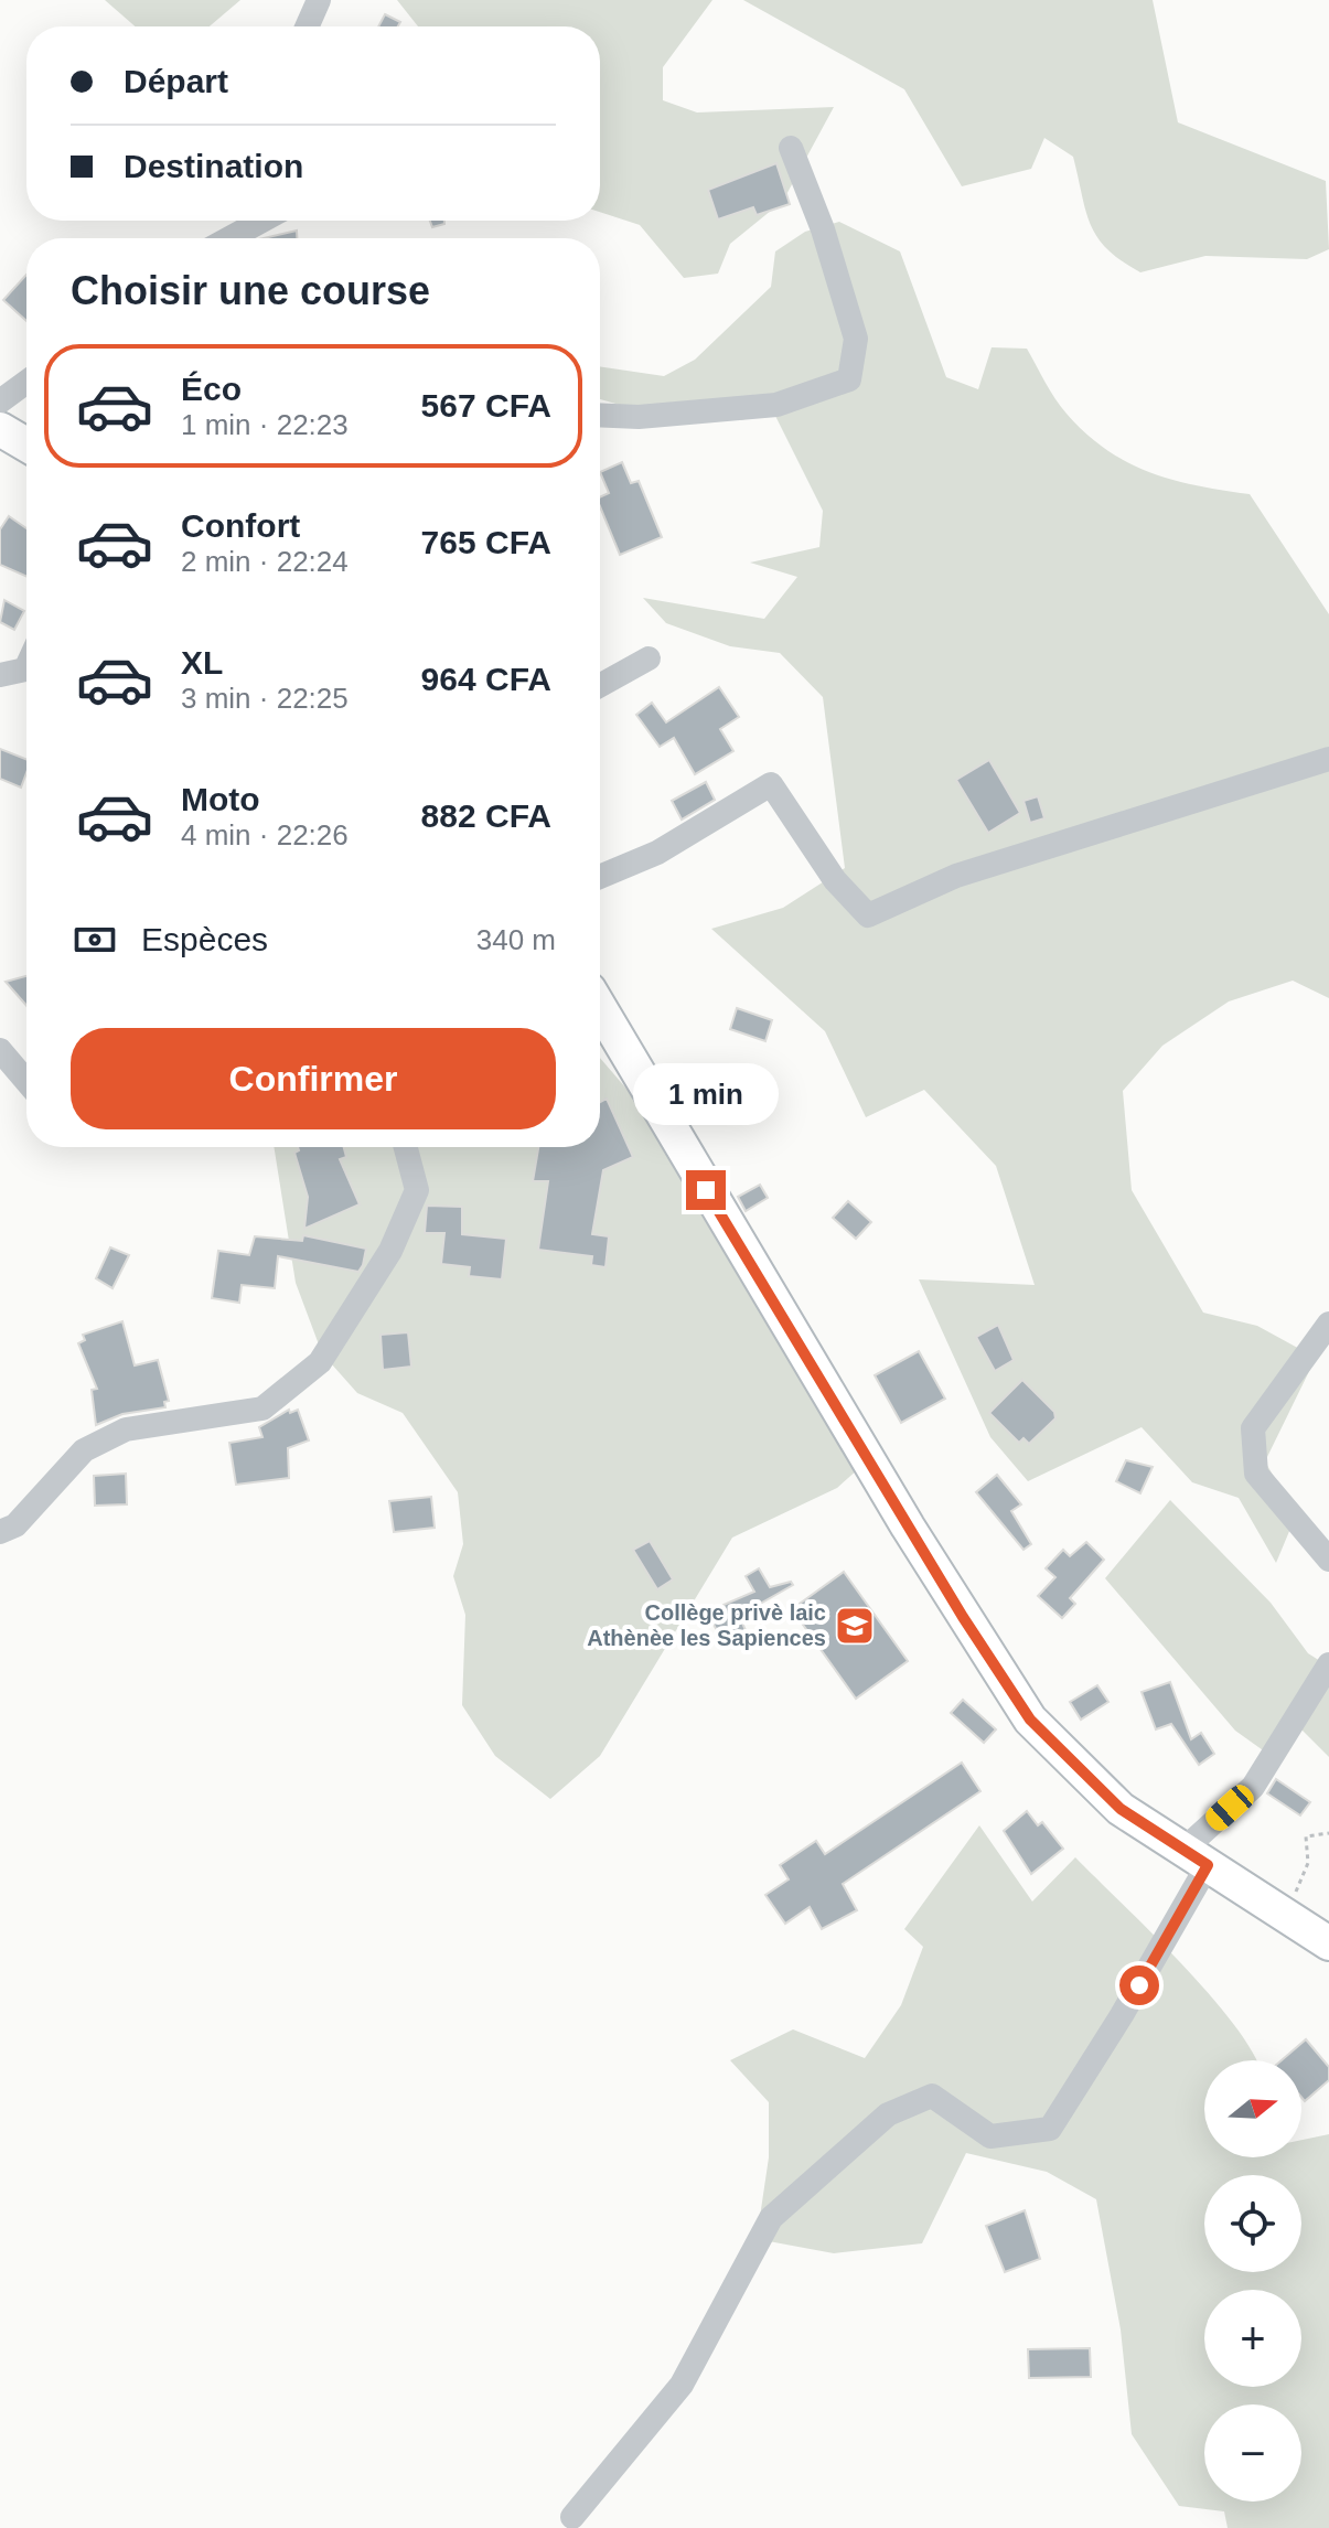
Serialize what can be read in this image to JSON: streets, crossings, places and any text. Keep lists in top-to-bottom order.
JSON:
{
  "places": {
    "school or university": ["Collège privè laic Athènèe les Sapiences"]
  },
  "north": "right",
  "page": {
    "banner": ["Départ", "Destination"],
    "heading": "Choisir une course",
    "list": [
      {
        "name": "Éco",
        "note": "1 min · 22:23",
        "value": "567 CFA"
      },
      {
        "name": "Confort",
        "note": "2 min · 22:24",
        "value": "765 CFA"
      },
      {
        "name": "XL",
        "note": "3 min · 22:25",
        "value": "964 CFA"
      },
      {
        "name": "Moto",
        "note": "4 min · 22:26",
        "value": "882 CFA"
      }
    ],
    "pay": ["Espèces", "340 m"],
    "buttons": "Confirmer",
    "bubble": "1 min",
    "map_buttons": ["+", "−"]
  }
}
